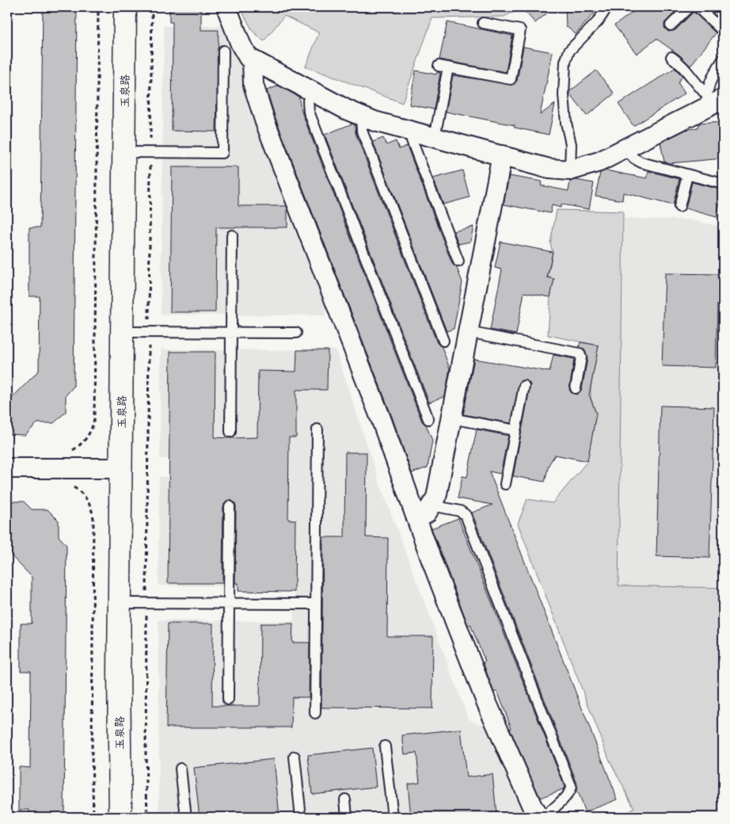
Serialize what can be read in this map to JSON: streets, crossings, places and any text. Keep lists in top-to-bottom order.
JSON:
{
  "streets": {
    "street": ["玉泉路"]
  }
}
